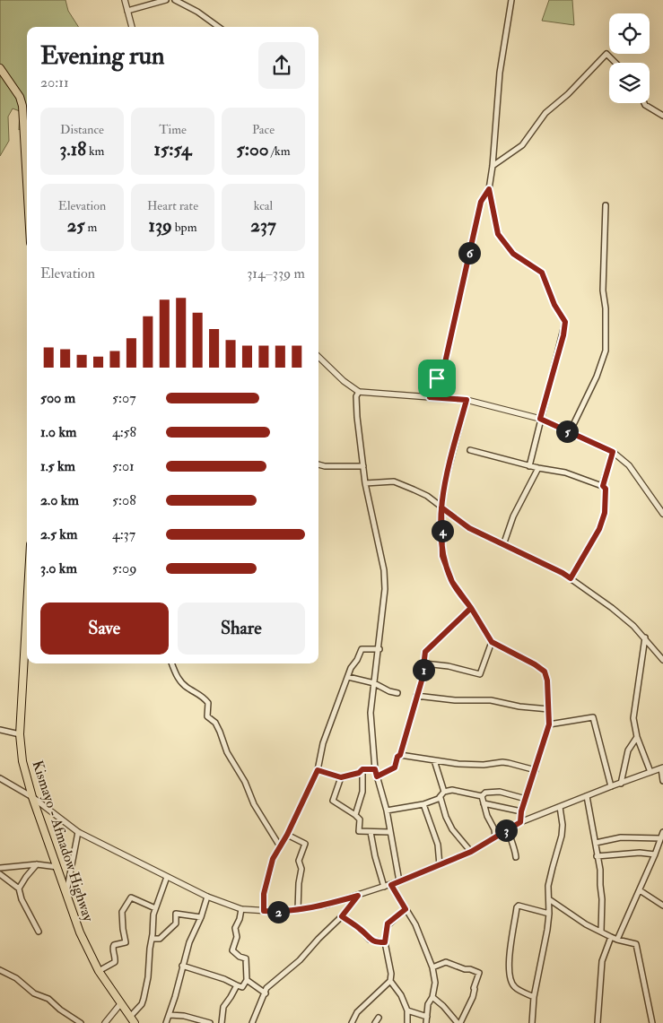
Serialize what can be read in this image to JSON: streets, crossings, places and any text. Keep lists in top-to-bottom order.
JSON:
{
  "streets": {
    "main road": ["Kismayo - Afmadow Highway"]
  },
  "page": {
    "heading": ["Evening run", "20:11"],
    "stats": [
      ["Distance", "3.18 km"],
      ["Time", "15:54"],
      ["Pace", "5:00 /km"],
      ["Elevation", "25 m"],
      ["Heart rate", "139 bpm"],
      ["kcal", "237"]
    ],
    "pins": [
      "6",
      "5",
      "4",
      "1",
      "3",
      "2"
    ],
    "chart": ["Elevation", "314–339 m"],
    "list": [
      {
        "name": "500 m",
        "note": "5:07"
      },
      {
        "name": "1.0 km",
        "note": "4:58"
      },
      {
        "name": "1.5 km",
        "note": "5:01"
      },
      {
        "name": "2.0 km",
        "note": "5:08"
      },
      {
        "name": "2.5 km",
        "note": "4:37"
      },
      {
        "name": "3.0 km",
        "note": "5:09"
      }
    ],
    "buttons": ["Save", "Share"]
  }
}
